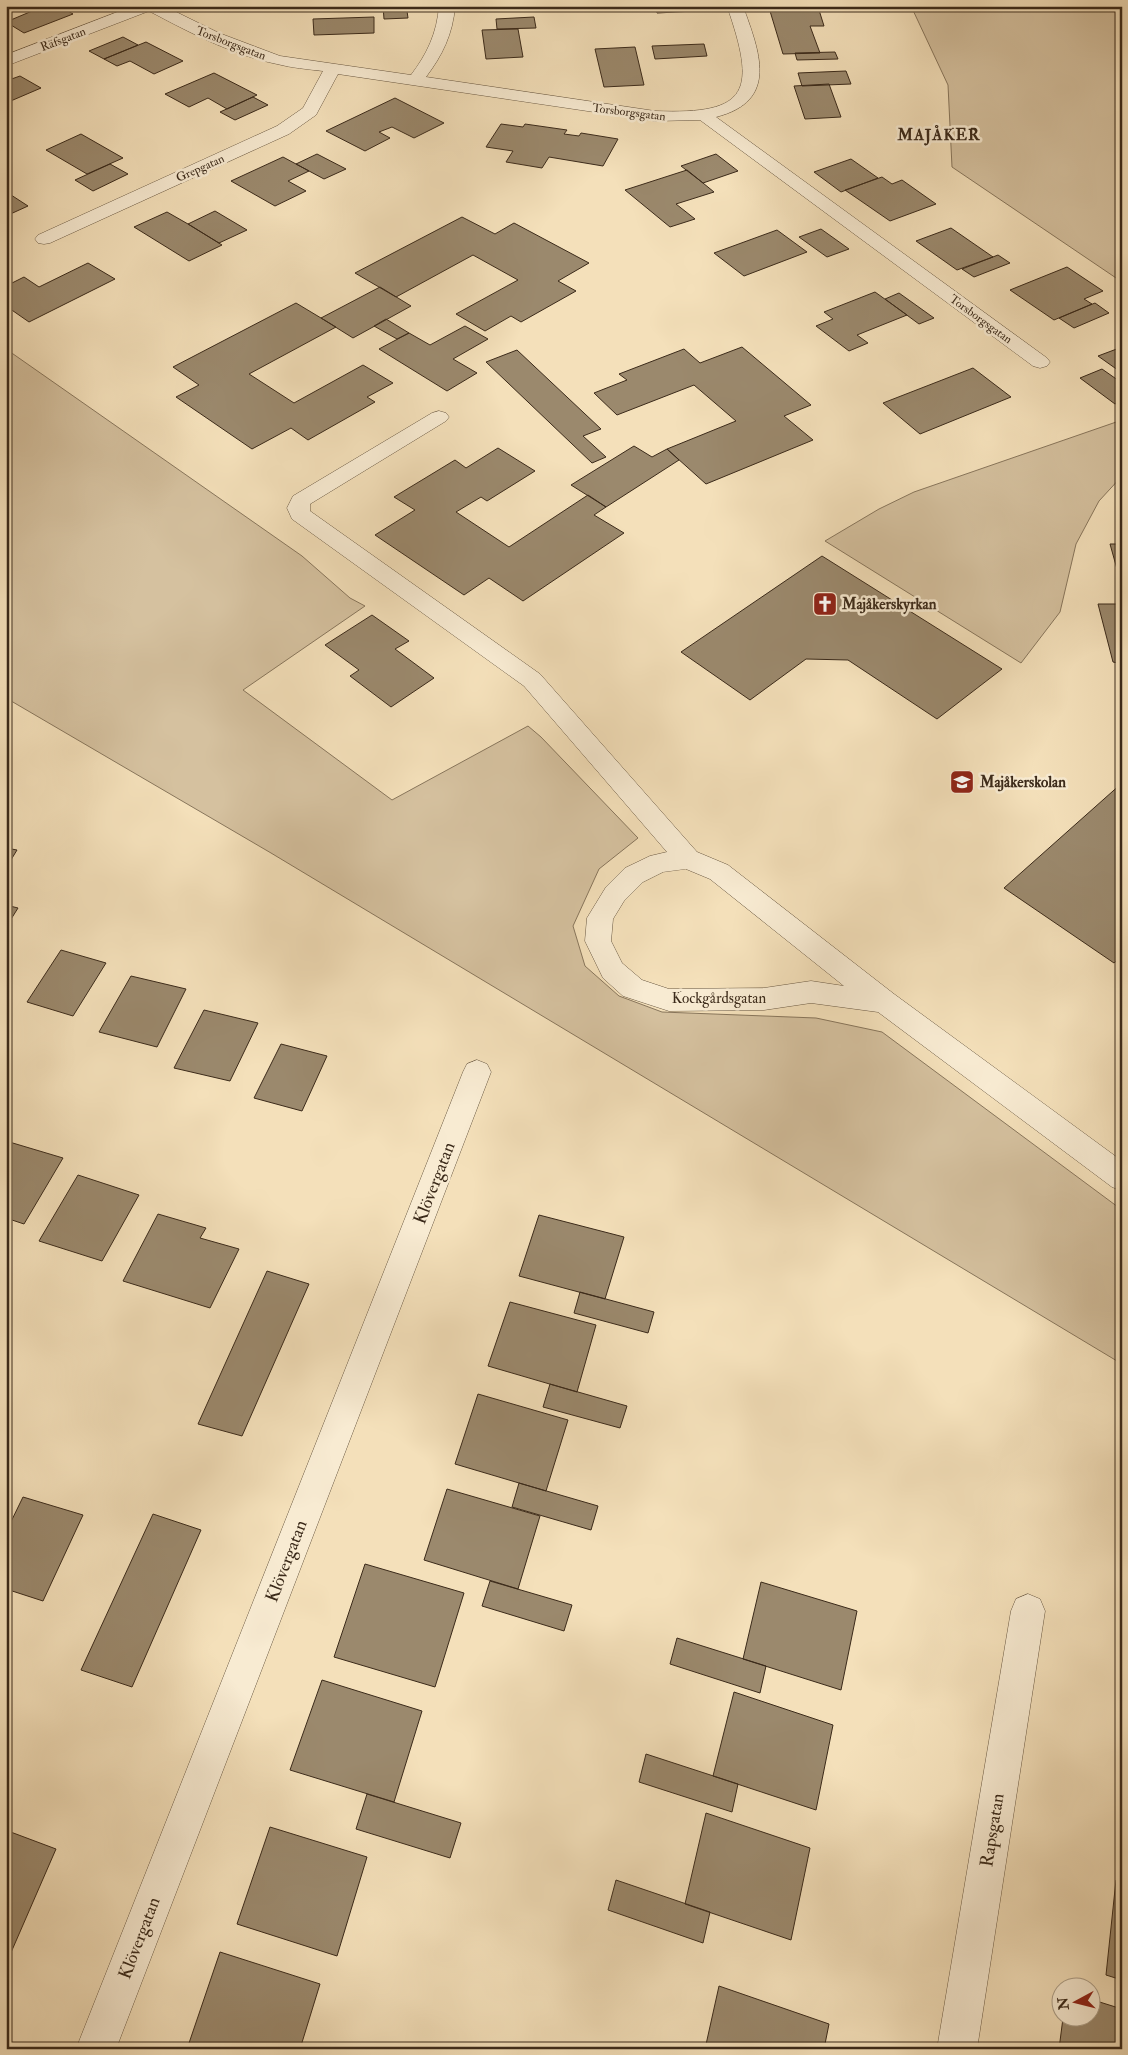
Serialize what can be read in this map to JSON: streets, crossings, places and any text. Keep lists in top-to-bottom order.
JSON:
{
  "streets": {
    "street": [
      "Räfsgatan",
      "Torsborgsgatan",
      "Grepgatan",
      "Kockgårdsgatan",
      "Klövergatan",
      "Rapsgatan"
    ]
  },
  "crossings": [
    ["Torsborgsgatan", "Grepgatan"]
  ],
  "districts": ["MAJÅKER"],
  "places": {
    "church": ["Majåkerskyrkan"],
    "school or university": ["Majåkerskolan"]
  },
  "north": "left"
}
